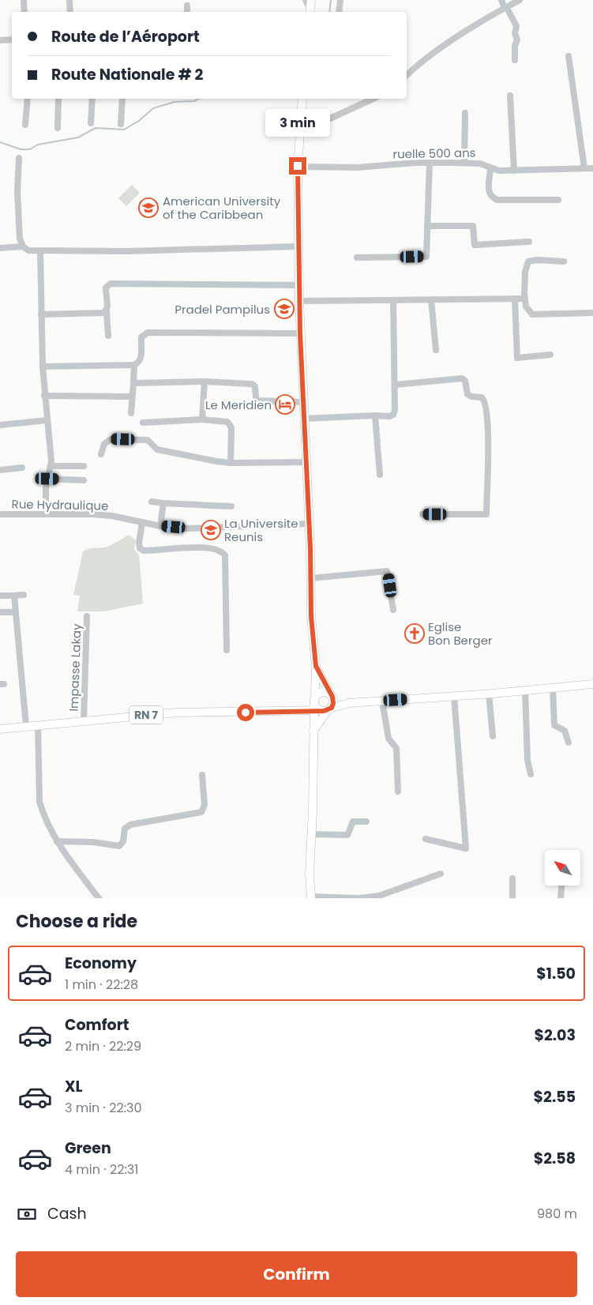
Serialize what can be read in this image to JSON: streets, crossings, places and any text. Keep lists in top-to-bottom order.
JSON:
{
  "streets": {
    "main road": ["RN 7"],
    "street": ["ruelle 500 ans", "Rue Hydraulique", "Impasse Lakay"]
  },
  "crossings": [
    ["Impasse Lakay", "RN 7"]
  ],
  "places": {
    "school or university": ["American University of the Caribbean", "Pradel Pampilus", "La Universite Reunis"],
    "hotel": ["Le Meridien"],
    "church": ["Eglise Bon Berger"]
  },
  "north": "top left",
  "page": {
    "banner": ["Route de l’Aéroport", "Route Nationale # 2"],
    "bubble": "3 min",
    "heading": "Choose a ride",
    "list": [
      {
        "name": "Economy",
        "note": "1 min · 22:28",
        "value": "$1.50"
      },
      {
        "name": "Comfort",
        "note": "2 min · 22:29",
        "value": "$2.03"
      },
      {
        "name": "XL",
        "note": "3 min · 22:30",
        "value": "$2.55"
      },
      {
        "name": "Green",
        "note": "4 min · 22:31",
        "value": "$2.58"
      }
    ],
    "pay": ["Cash", "980 m"],
    "buttons": "Confirm"
  }
}
